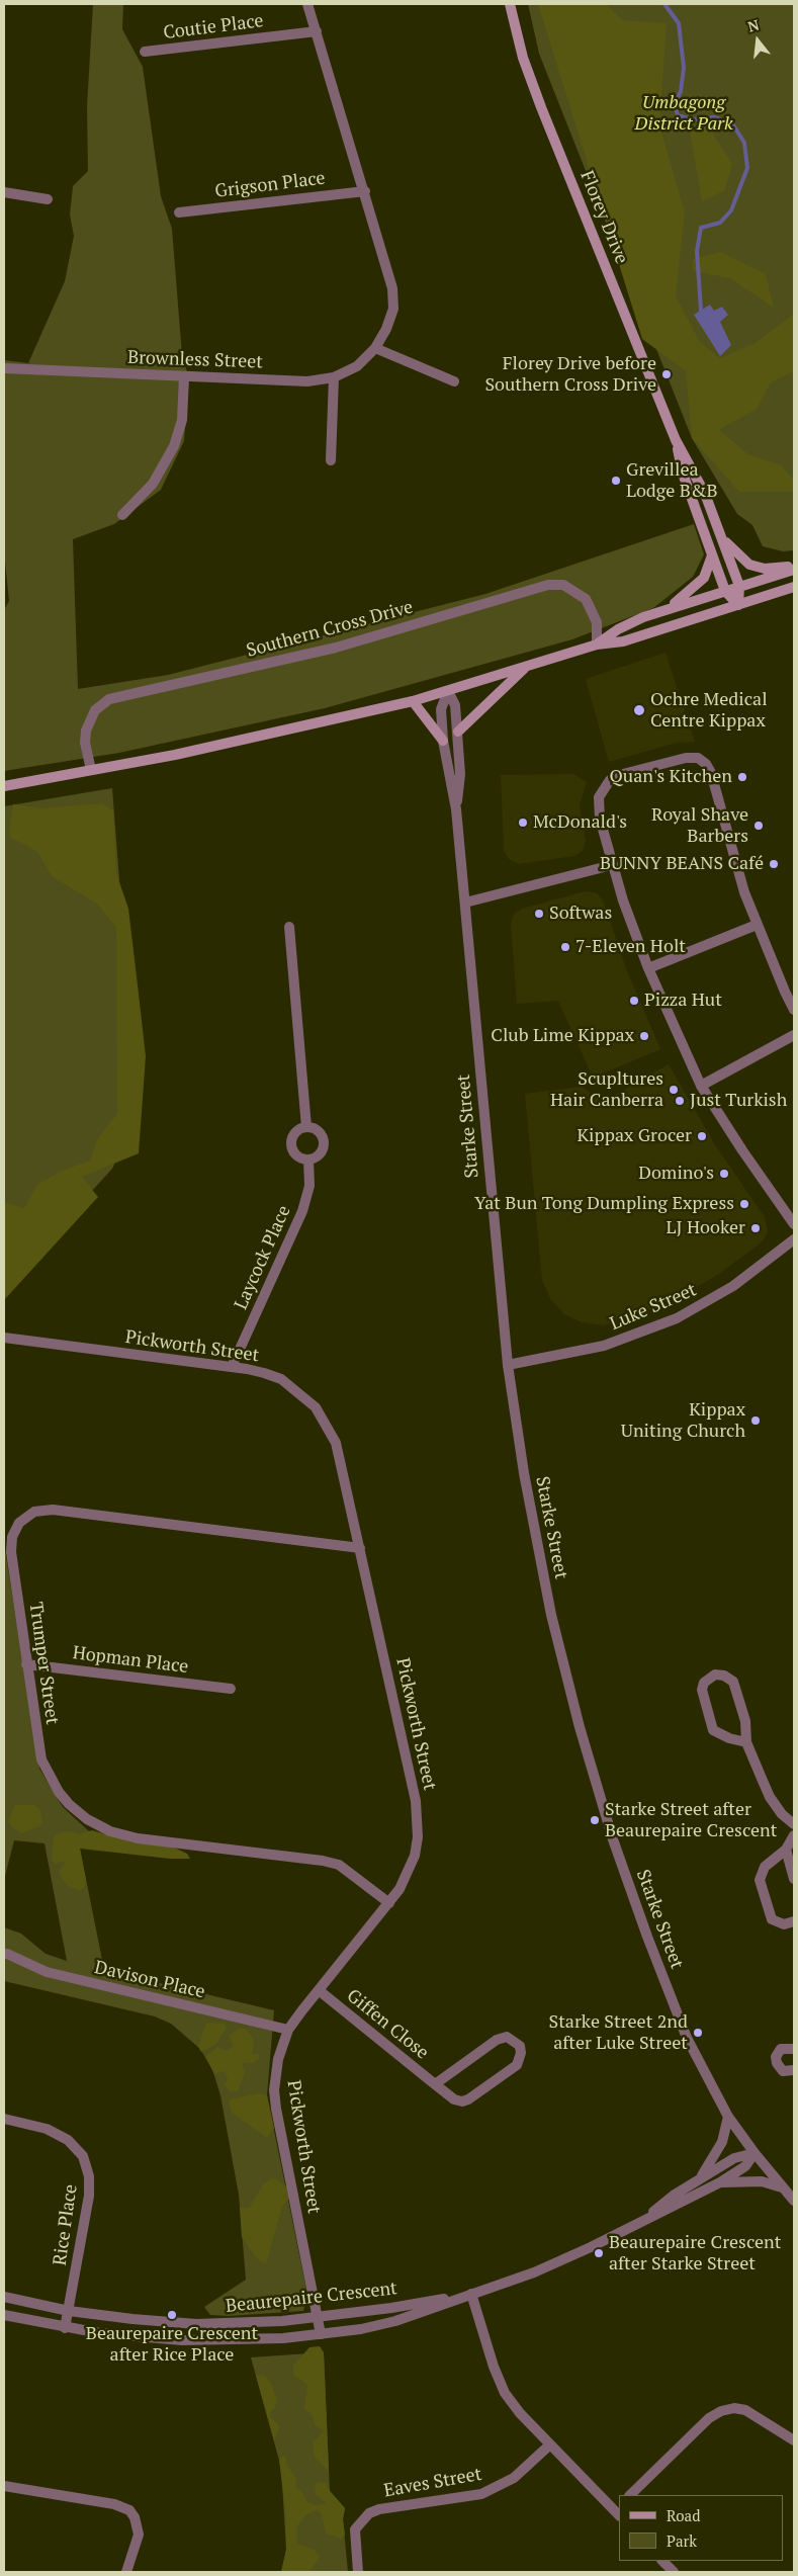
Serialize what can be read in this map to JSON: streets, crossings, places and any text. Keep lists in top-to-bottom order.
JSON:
{
  "streets": {
    "main road": ["Florey Drive"],
    "street": [
      "Coutie Place",
      "Grigson Place",
      "Brownless Street",
      "Southern Cross Drive",
      "Starke Street",
      "Laycock Place",
      "Luke Street",
      "Pickworth Street",
      "Hopman Place",
      "Trumper Street",
      "Davison Place",
      "Giffen Close",
      "Rice Place",
      "Beaurepaire Crescent",
      "Eaves Street"
    ]
  },
  "crossings": [
    ["Coutie Place", "Brownless Street"],
    ["Grigson Place", "Brownless Street"],
    ["Starke Street", "Luke Street"],
    ["Starke Street", "Beaurepaire Crescent"],
    ["Laycock Place", "Pickworth Street"],
    ["Pickworth Street", "Trumper Street"],
    ["Pickworth Street", "Davison Place"],
    ["Pickworth Street", "Giffen Close"],
    ["Pickworth Street", "Beaurepaire Crescent"],
    ["Hopman Place", "Trumper Street"],
    ["Rice Place", "Beaurepaire Crescent"]
  ],
  "parks": ["Umbagong District Park"],
  "places": [
    "Florey Drive before Southern Cross Drive",
    "Grevillea Lodge B&B",
    "Ochre Medical Centre Kippax",
    "Quan's Kitchen",
    "McDonald's",
    "Royal Shave Barbers",
    "BUNNY BEANS Café",
    "Softwas",
    "7-Eleven Holt",
    "Pizza Hut",
    "Club Lime Kippax",
    "Scupltures Hair Canberra",
    "Just Turkish",
    "Kippax Grocer",
    "Domino's",
    "Yat Bun Tong Dumpling Express",
    "LJ Hooker",
    "Kippax Uniting Church",
    "Starke Street after Beaurepaire Crescent",
    "Starke Street 2nd after Luke Street",
    "Beaurepaire Crescent after Starke Street",
    "Beaurepaire Crescent after Rice Place"
  ],
  "legend": ["Road", "Park"],
  "north": "top"
}
